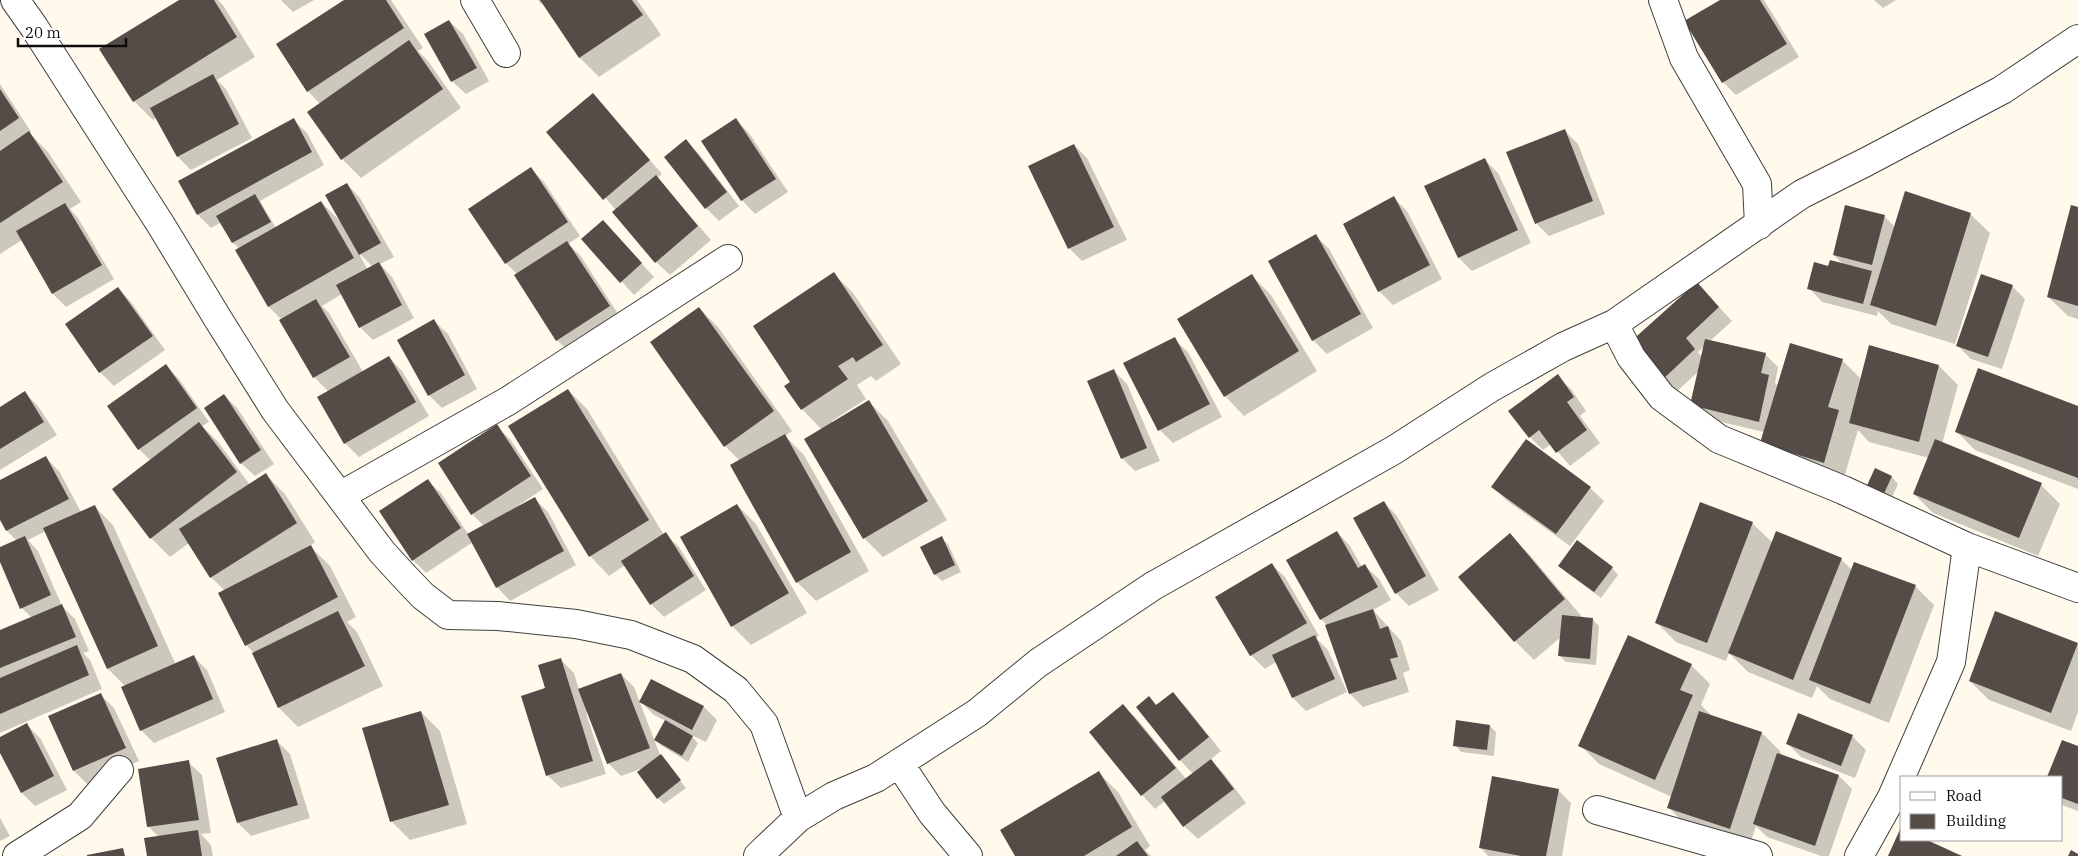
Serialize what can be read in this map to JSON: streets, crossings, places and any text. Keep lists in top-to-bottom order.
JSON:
{
  "legend": ["Road", "Building"],
  "scale_bar": "20 m"
}
